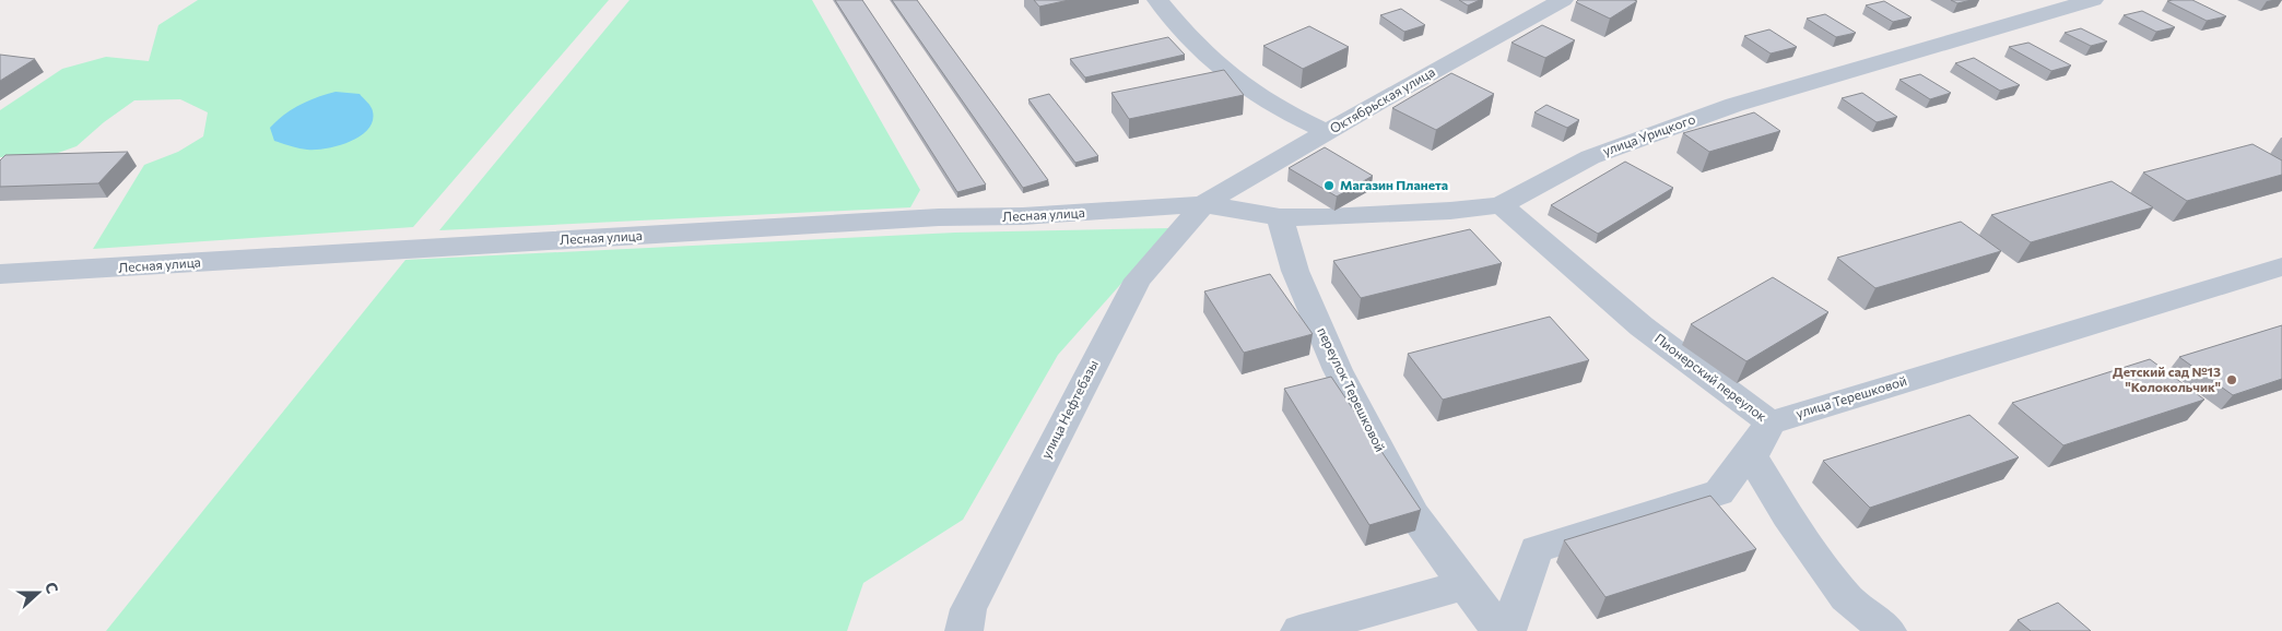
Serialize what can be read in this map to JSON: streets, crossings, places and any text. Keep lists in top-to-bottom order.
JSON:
{
  "streets": {
    "street": [
      "Октябрьская улица",
      "улица Урицкого",
      "Лесная улица",
      "Пионерский переулок",
      "переулок Терешковой",
      "улица Терешковой",
      "улица Нефтебазы"
    ]
  },
  "crossings": [
    ["Октябрьская улица", "улица Урицкого"],
    ["Октябрьская улица", "Лесная улица"],
    ["Октябрьская улица", "улица Нефтебазы"],
    ["улица Урицкого", "Лесная улица"],
    ["улица Урицкого", "Пионерский переулок"],
    ["улица Урицкого", "переулок Терешковой"],
    ["улица Урицкого", "улица Нефтебазы"],
    ["Лесная улица", "улица Нефтебазы"],
    ["Пионерский переулок", "улица Терешковой"]
  ],
  "places": ["Магазин Планета", "Детский сад №13 \"Колокольчик\""],
  "north": "right"
}
